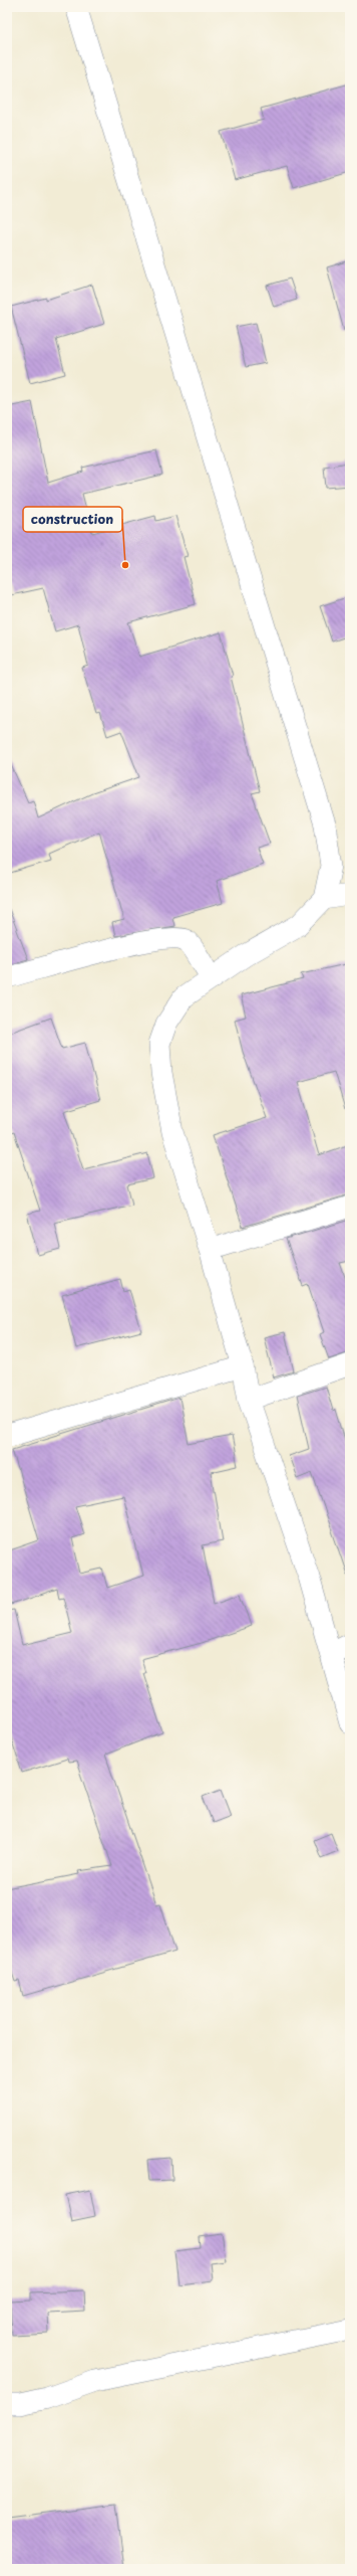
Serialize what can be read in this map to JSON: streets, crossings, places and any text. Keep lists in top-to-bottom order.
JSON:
{
  "places": ["construction"]
}
